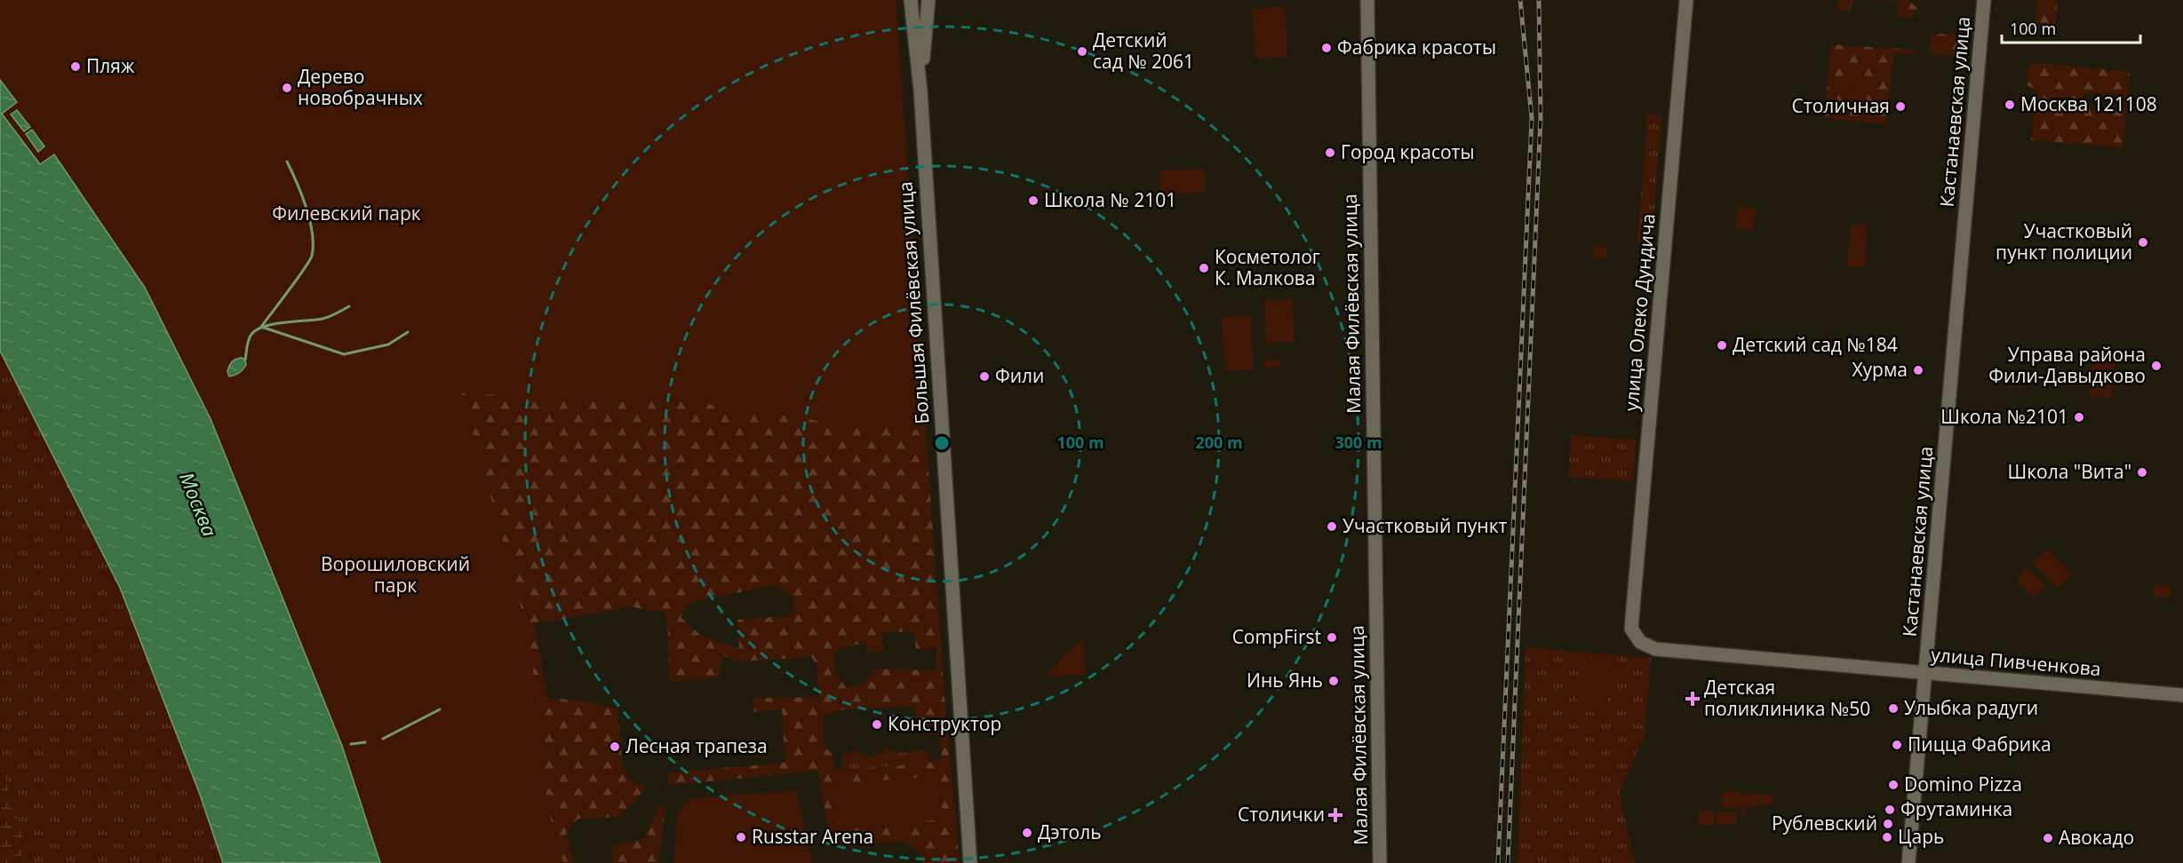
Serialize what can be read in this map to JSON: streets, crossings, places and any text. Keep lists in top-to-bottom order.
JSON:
{
  "streets": {
    "street": [
      "Кастанаевская улица",
      "Большая Филёвская улица",
      "Малая Филёвская улица",
      "улица Олеко Дундича",
      "улица Пивченкова"
    ]
  },
  "crossings": [
    ["Кастанаевская улица", "улица Пивченкова"],
    ["улица Олеко Дундича", "улица Пивченкова"]
  ],
  "water": ["Москва"],
  "parks": ["Филевский парк", "Ворошиловский парк"],
  "places": {
    "other": [
      "Фабрика красоты",
      "Детский сад № 2061",
      "Пляж",
      "Дерево новобрачных",
      "Москва 121108",
      "Столичная",
      "Город красоты",
      "Школа № 2101",
      "Участковый пункт полиции",
      "Косметолог К. Малкова",
      "Детский сад №184",
      "Управа района Фили-Давыдково",
      "Хурма",
      "Фили",
      "Школа №2101",
      "Школа \"Вита\"",
      "Участковый пункт",
      "CompFirst",
      "Инь Янь",
      "Улыбка радуги",
      "Конструктор",
      "Пицца Фабрика",
      "Лесная трапеза",
      "Domino Pizza",
      "Фрутаминка",
      "Рублевский",
      "Дэтоль",
      "Russtar Arena",
      "Царь",
      "Авокадо"
    ],
    "health": ["Детская поликлиника №50", "Столички"]
  },
  "scale_bar": "100 m",
  "rings": ["100 m", "200 m", "300 m"]
}
